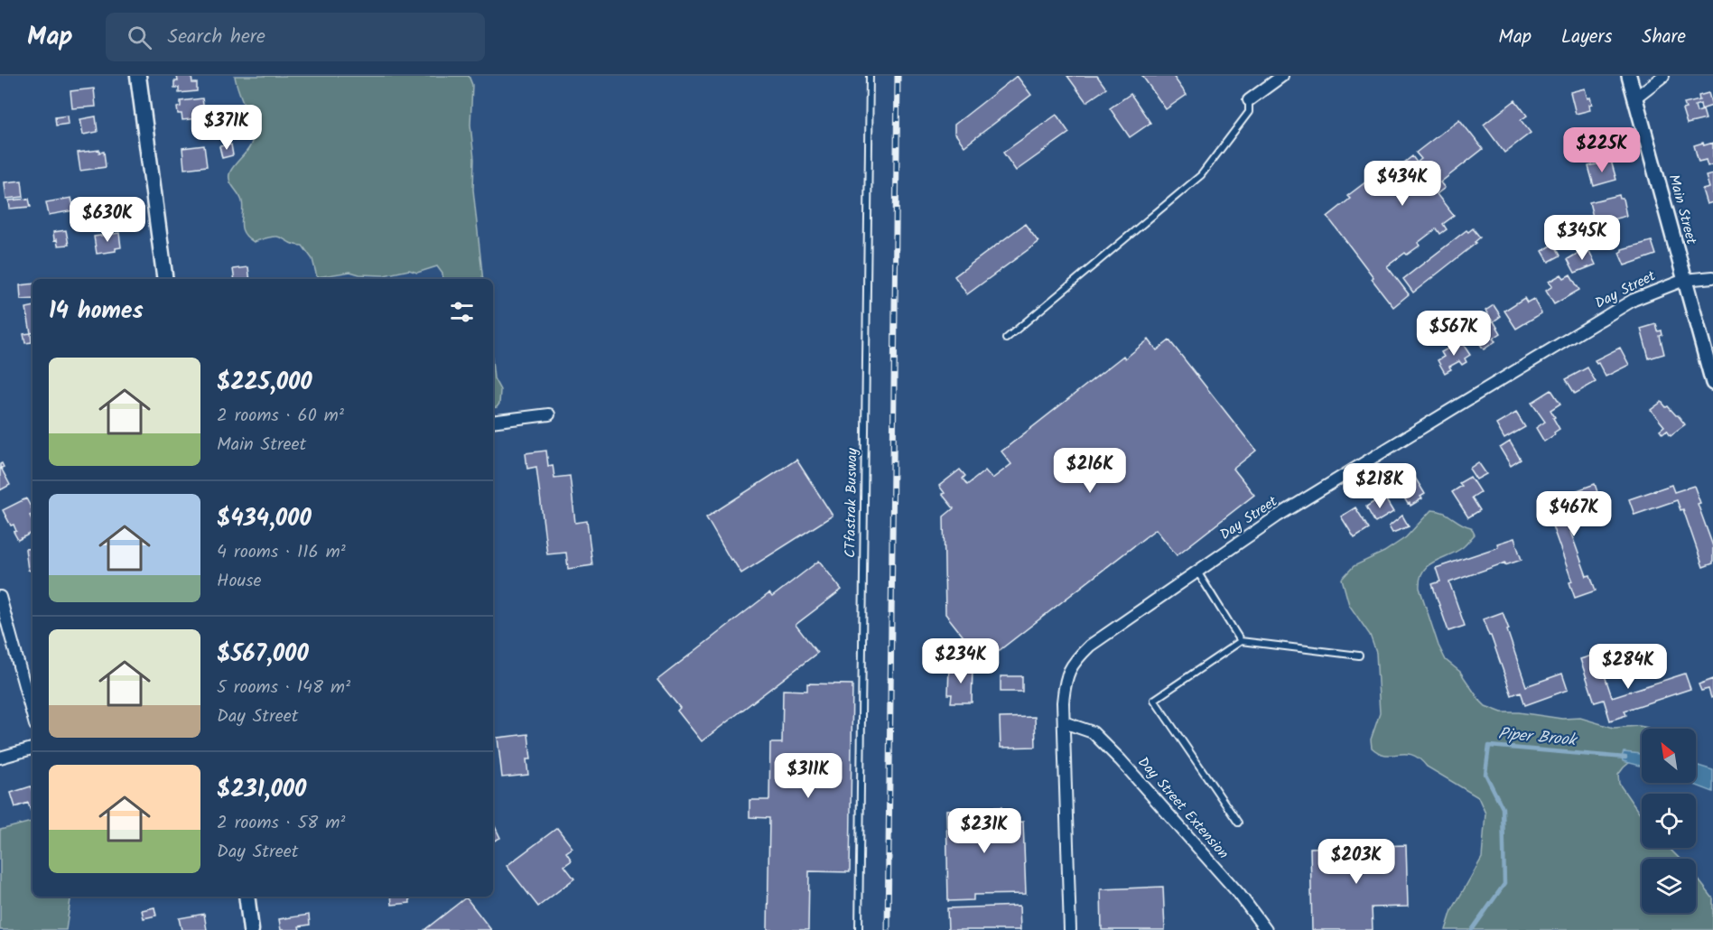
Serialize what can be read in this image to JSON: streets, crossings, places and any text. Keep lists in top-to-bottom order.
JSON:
{
  "streets": {
    "street": ["Main Street", "Day Street", "Day Street Extension"],
    "lane": ["CTfastrak Busway"]
  },
  "crossings": [
    ["Main Street", "Day Street"],
    ["Day Street", "Day Street Extension"]
  ],
  "water": ["Piper Brook"],
  "north": "top left",
  "page": {
    "header": "Map",
    "search": "Search here",
    "nav": ["Map", "Layers", "Share"],
    "price": [
      "$371K",
      "$225K",
      "$434K",
      "$630K",
      "$345K",
      "$567K",
      "$216K",
      "$218K",
      "$467K",
      "$234K",
      "$284K",
      "$311K",
      "$231K",
      "$203K"
    ],
    "heading": "14 homes",
    "list": [
      {
        "name": "$225,000",
        "note": "2 rooms · 60 m² · Main Street"
      },
      {
        "name": "$434,000",
        "note": "4 rooms · 116 m² · House"
      },
      {
        "name": "$567,000",
        "note": "5 rooms · 148 m² · Day Street"
      },
      {
        "name": "$231,000",
        "note": "2 rooms · 58 m² · Day Street"
      }
    ]
  }
}
